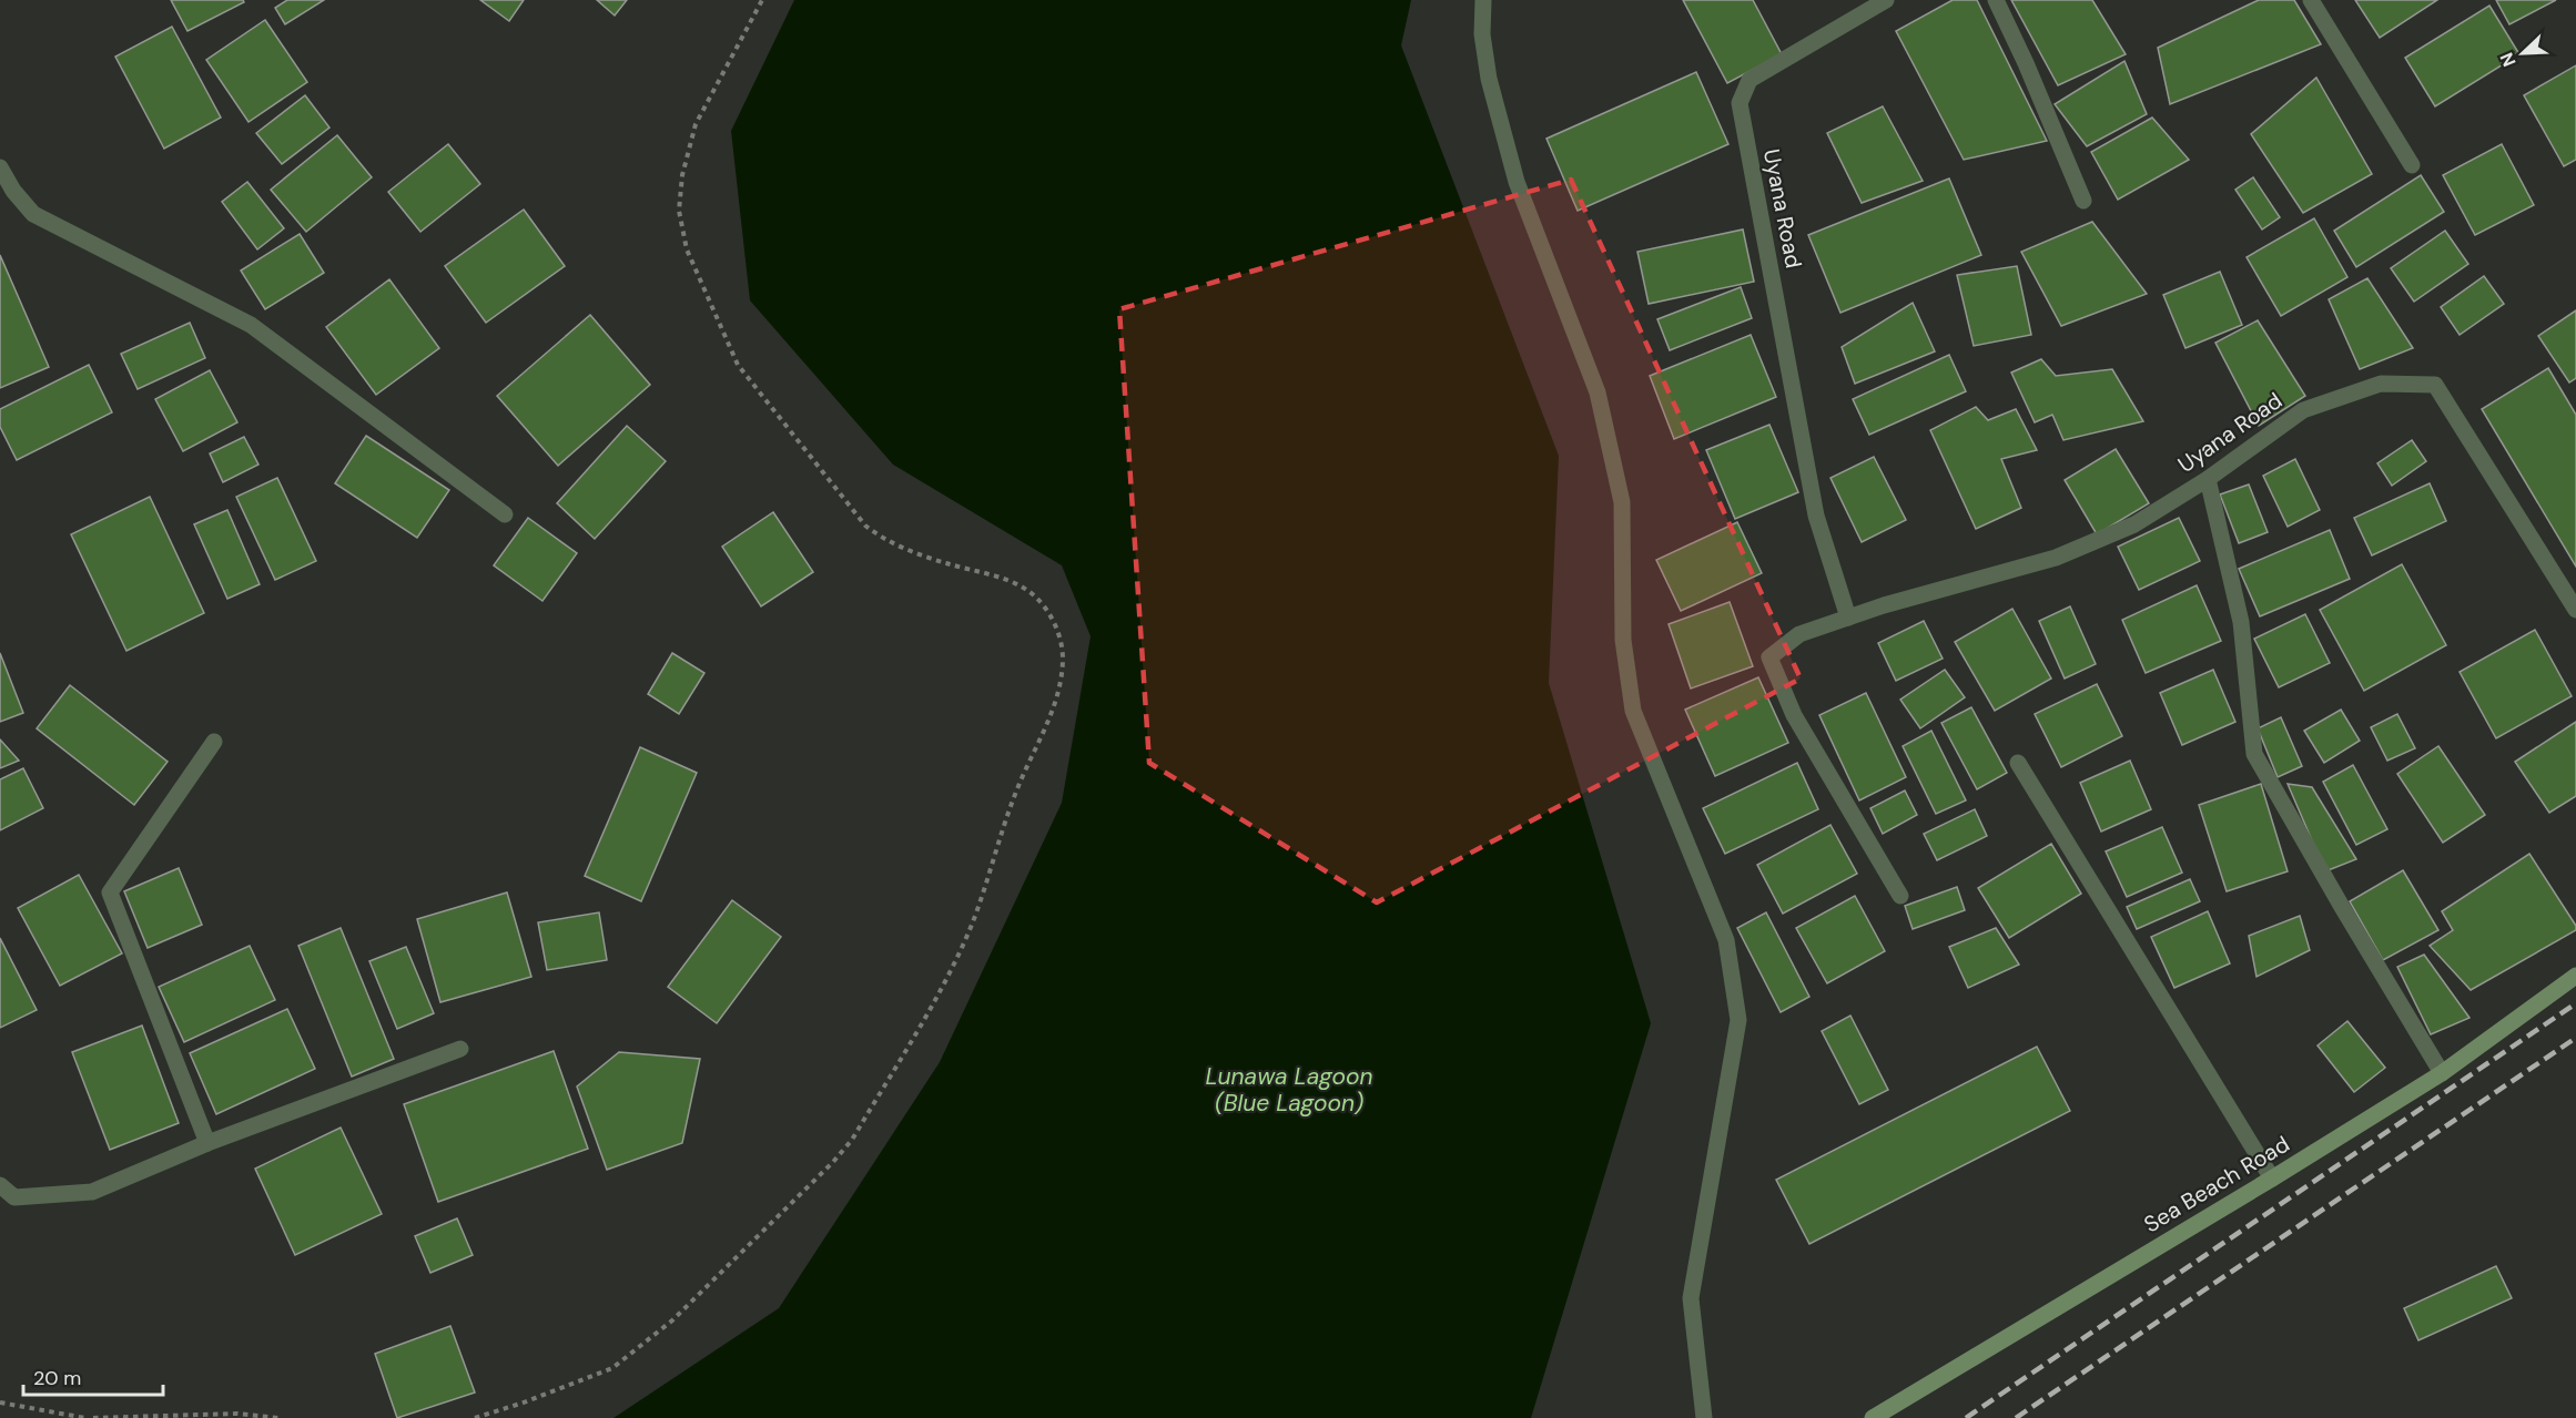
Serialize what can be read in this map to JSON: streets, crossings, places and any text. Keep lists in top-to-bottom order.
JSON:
{
  "streets": {
    "street": ["Uyana Road", "Sea Beach Road"]
  },
  "water": ["Lunawa Lagoon (Blue Lagoon)"],
  "scale_bar": "20 m",
  "north": "bottom left"
}
